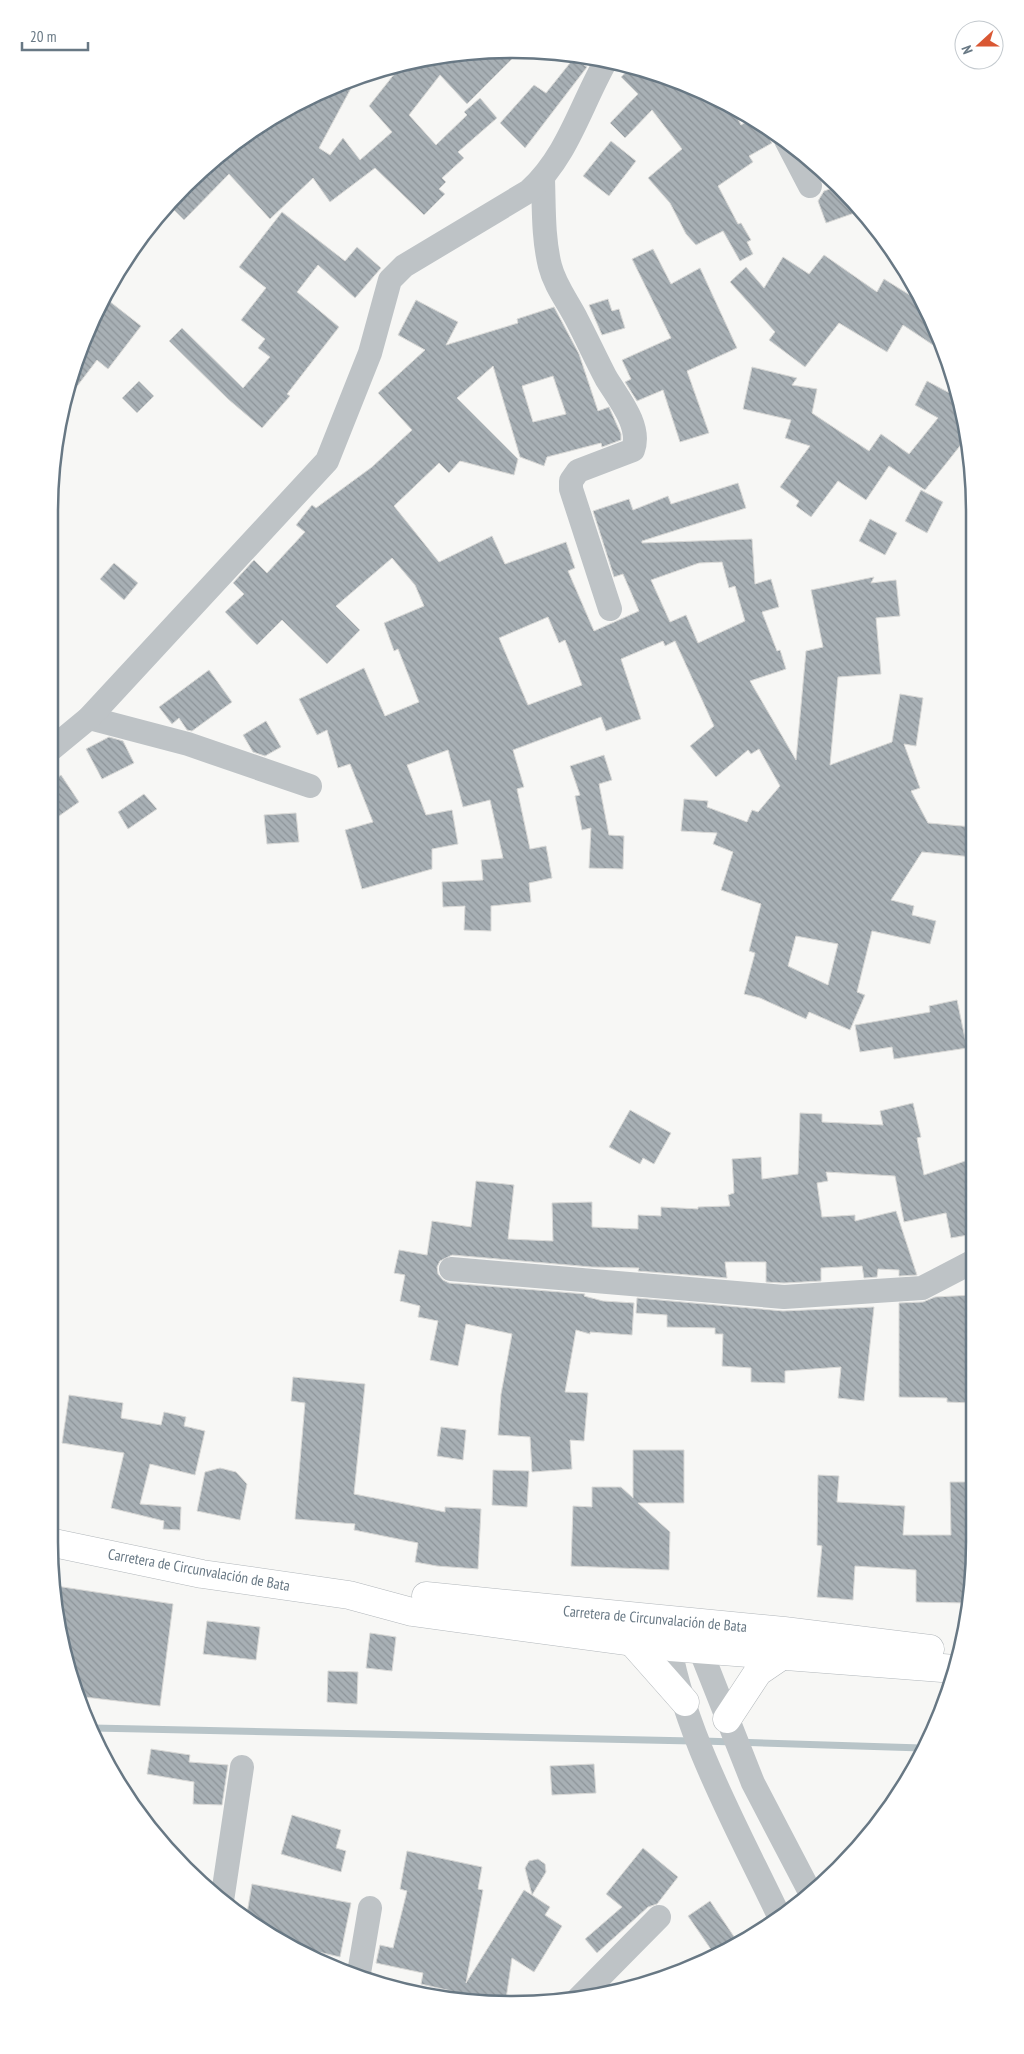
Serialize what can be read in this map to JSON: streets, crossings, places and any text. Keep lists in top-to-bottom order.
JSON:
{
  "streets": {
    "main road": ["Carretera de Circunvalación de Bata"]
  },
  "scale_bar": "20 m",
  "north": "left"
}
